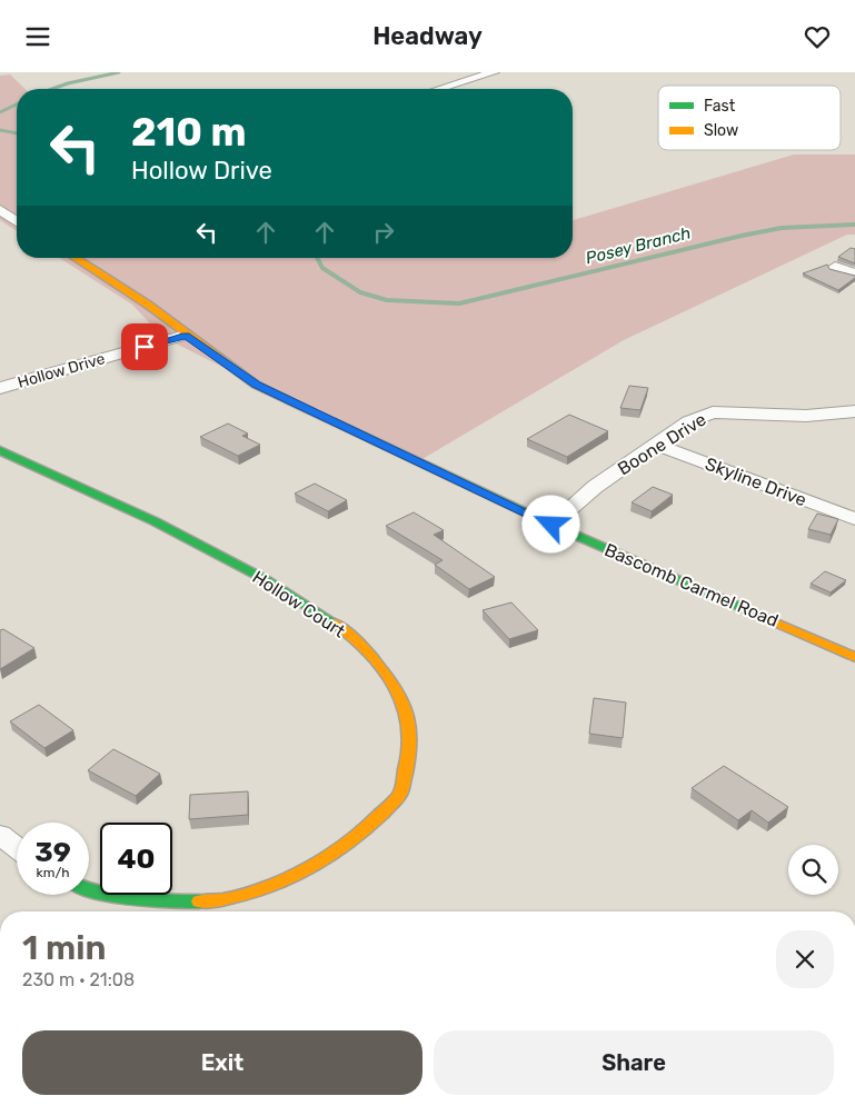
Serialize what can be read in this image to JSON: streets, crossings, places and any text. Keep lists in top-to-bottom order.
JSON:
{
  "streets": {
    "street": [
      "Hollow Drive",
      "Boone Drive",
      "Skyline Drive",
      "Bascomb Carmel Road",
      "Hollow Court"
    ]
  },
  "crossings": [
    ["Hollow Drive", "Bascomb Carmel Road"],
    ["Boone Drive", "Skyline Drive"],
    ["Boone Drive", "Bascomb Carmel Road"]
  ],
  "water": ["Posey Branch"],
  "legend": ["Fast", "Slow"],
  "page": {
    "header": "Headway",
    "turn": ["210 m", "Hollow Drive"],
    "speed": "39 km/h",
    "limit": "40",
    "heading": ["1 min", "230 m · 21:08"],
    "buttons": ["Exit", "Share"]
  }
}
